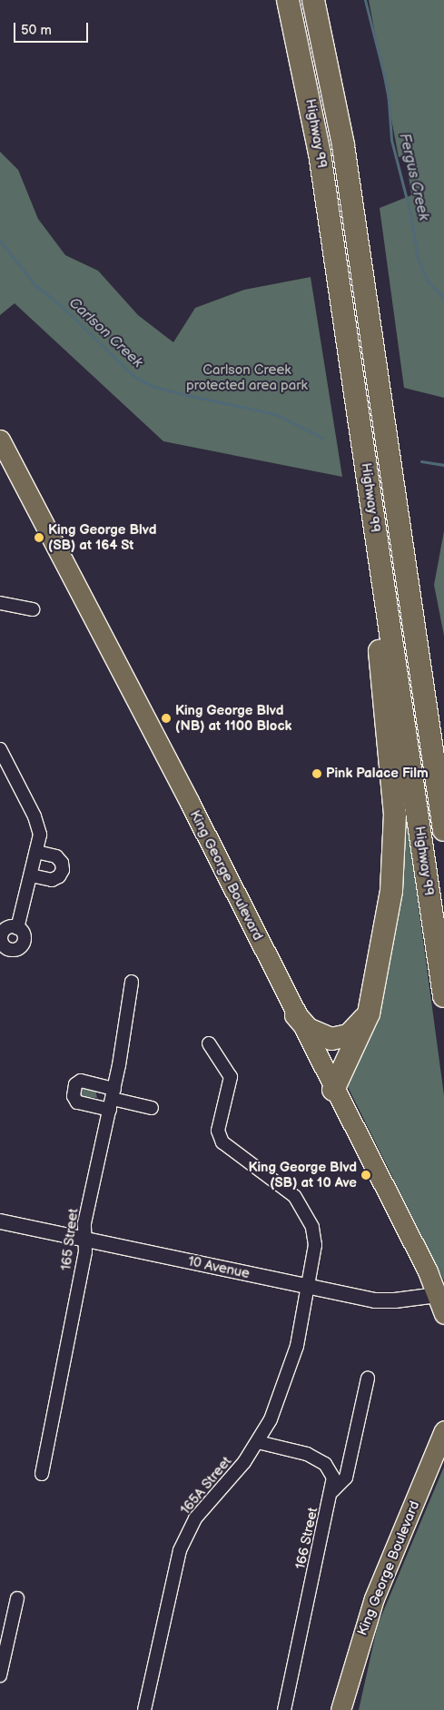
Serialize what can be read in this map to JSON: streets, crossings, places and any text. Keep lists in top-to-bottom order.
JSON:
{
  "streets": {
    "highway": ["Highway 99"],
    "main road": ["King George Boulevard"],
    "street": [
      "165 Street",
      "10 Avenue",
      "165A Street",
      "166 Street"
    ]
  },
  "crossings": [
    ["King George Boulevard", "10 Avenue"],
    ["165 Street", "10 Avenue"],
    ["10 Avenue", "165A Street"]
  ],
  "water": ["Fergus Creek", "Carlson Creek"],
  "parks": ["Carlson Creek protected area park"],
  "places": [
    "King George Blvd (SB) at 164 St",
    "King George Blvd (NB) at 1100 Block",
    "Pink Palace Film",
    "King George Blvd (SB) at 10 Ave"
  ],
  "scale_bar": "50 m"
}
